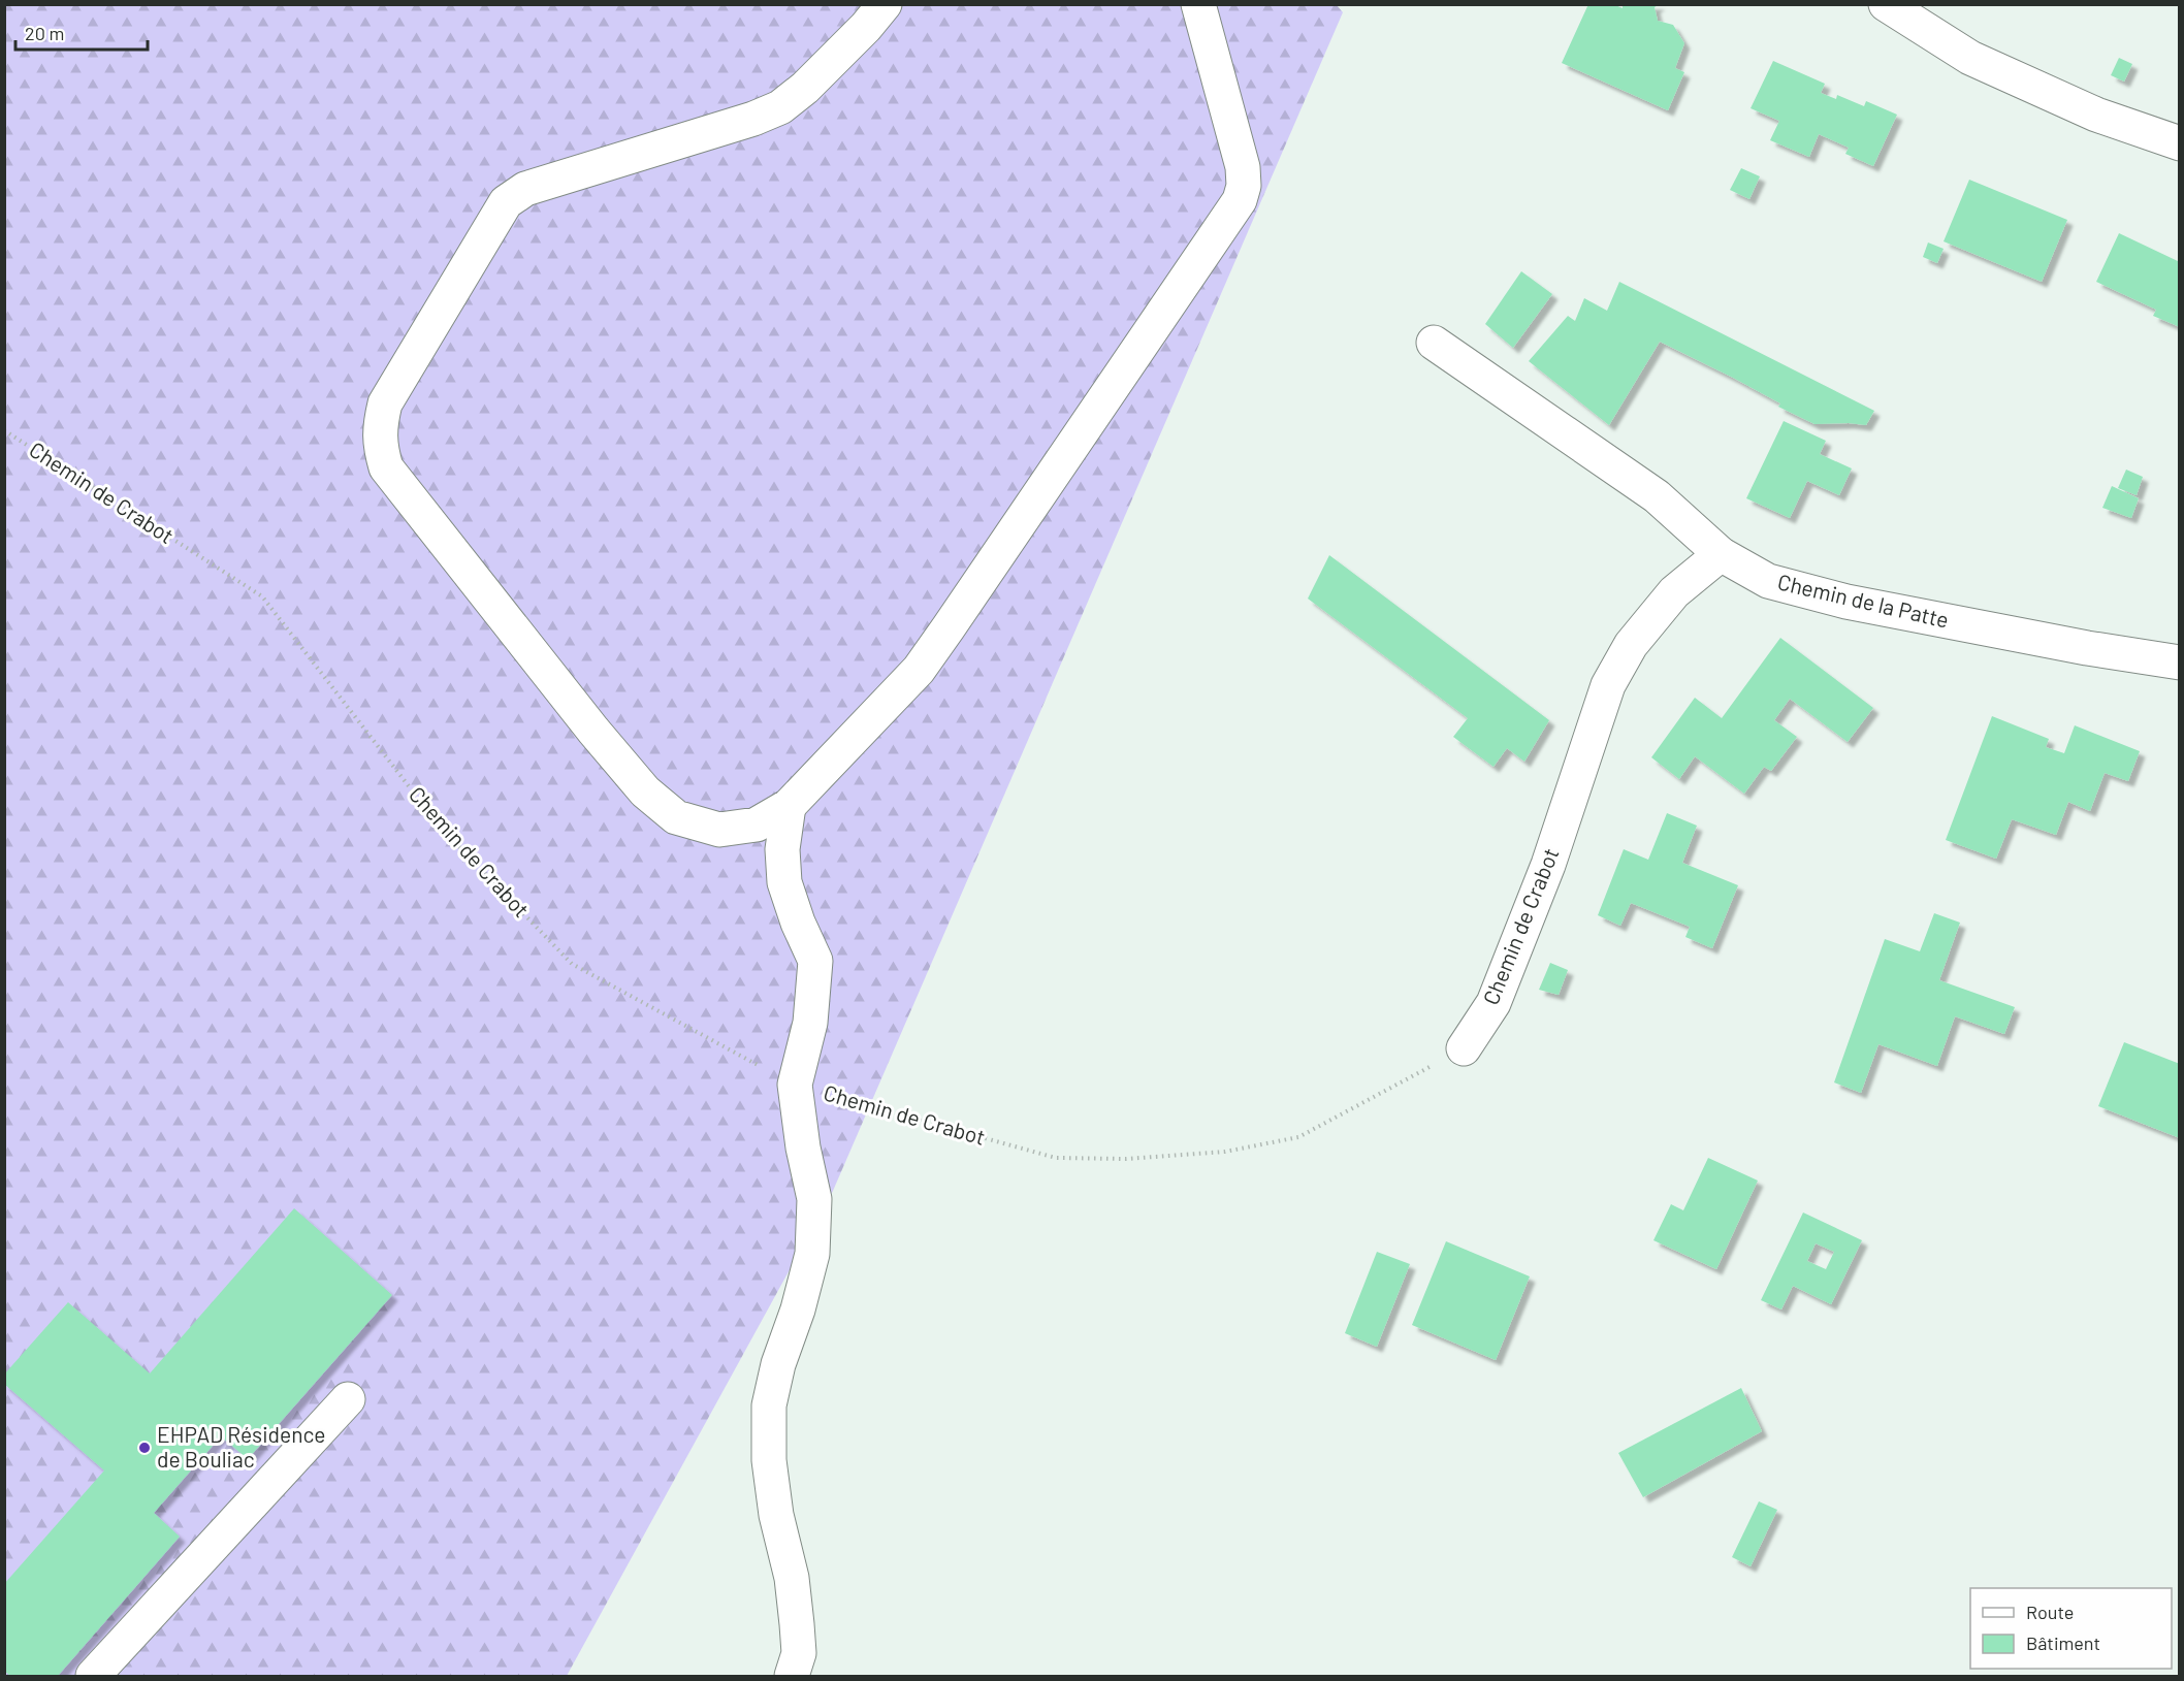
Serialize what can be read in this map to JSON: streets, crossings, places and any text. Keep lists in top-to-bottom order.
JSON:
{
  "streets": {
    "street": ["Chemin de Crabot", "Chemin de la Patte"]
  },
  "crossings": [
    ["Chemin de Crabot", "Chemin de la Patte"]
  ],
  "places": ["EHPAD Résidence de Bouliac"],
  "legend": ["Route", "Bâtiment"],
  "scale_bar": "20 m"
}
